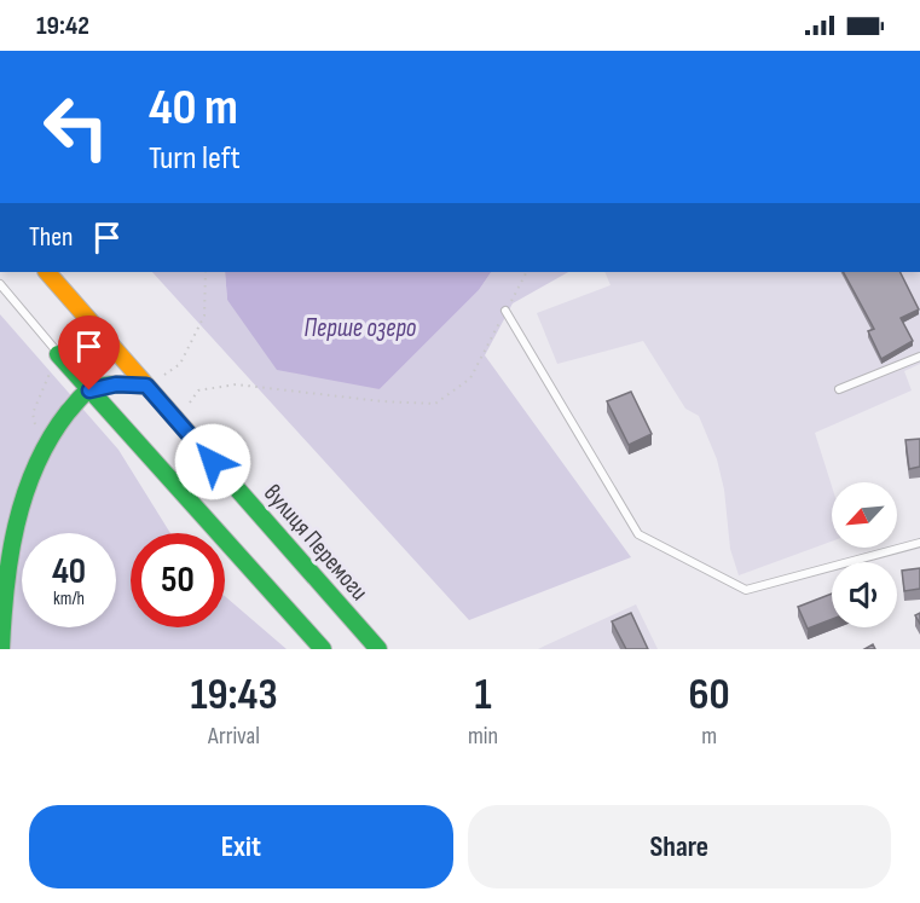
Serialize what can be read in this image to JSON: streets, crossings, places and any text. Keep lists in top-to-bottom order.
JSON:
{
  "streets": {
    "street": ["вулиця Перемоги"]
  },
  "water": ["Перше озеро"],
  "north": "bottom left",
  "page": {
    "status": "19:42",
    "turn": ["40 m", "Turn left"],
    "then": "Then",
    "speed": "40 km/h",
    "limit": "50",
    "eta": [
      "19:43",
      "Arrival",
      "1",
      "min",
      "60",
      "m"
    ],
    "buttons": ["Exit", "Share"]
  }
}
